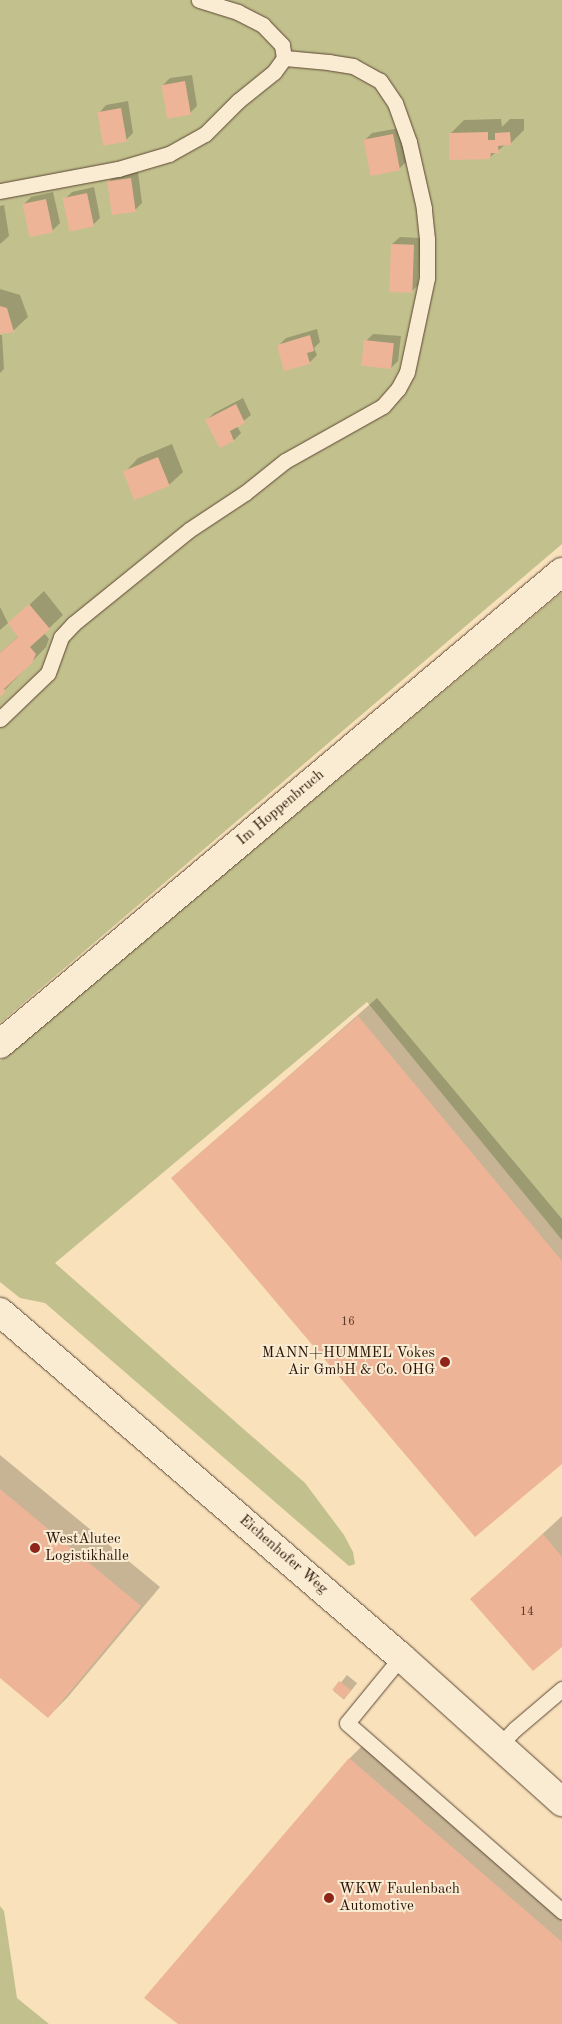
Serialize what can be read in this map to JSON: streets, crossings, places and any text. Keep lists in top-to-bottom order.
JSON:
{
  "streets": {
    "street": ["Im Hoppenbruch", "Eichenhofer Weg"]
  },
  "places": ["MANN+HUMMEL Vokes Air GmbH & Co. OHG", "WestAlutec Logistikhalle", "WKW Faulenbach Automotive"],
  "house_numbers": ["16", "14"]
}
